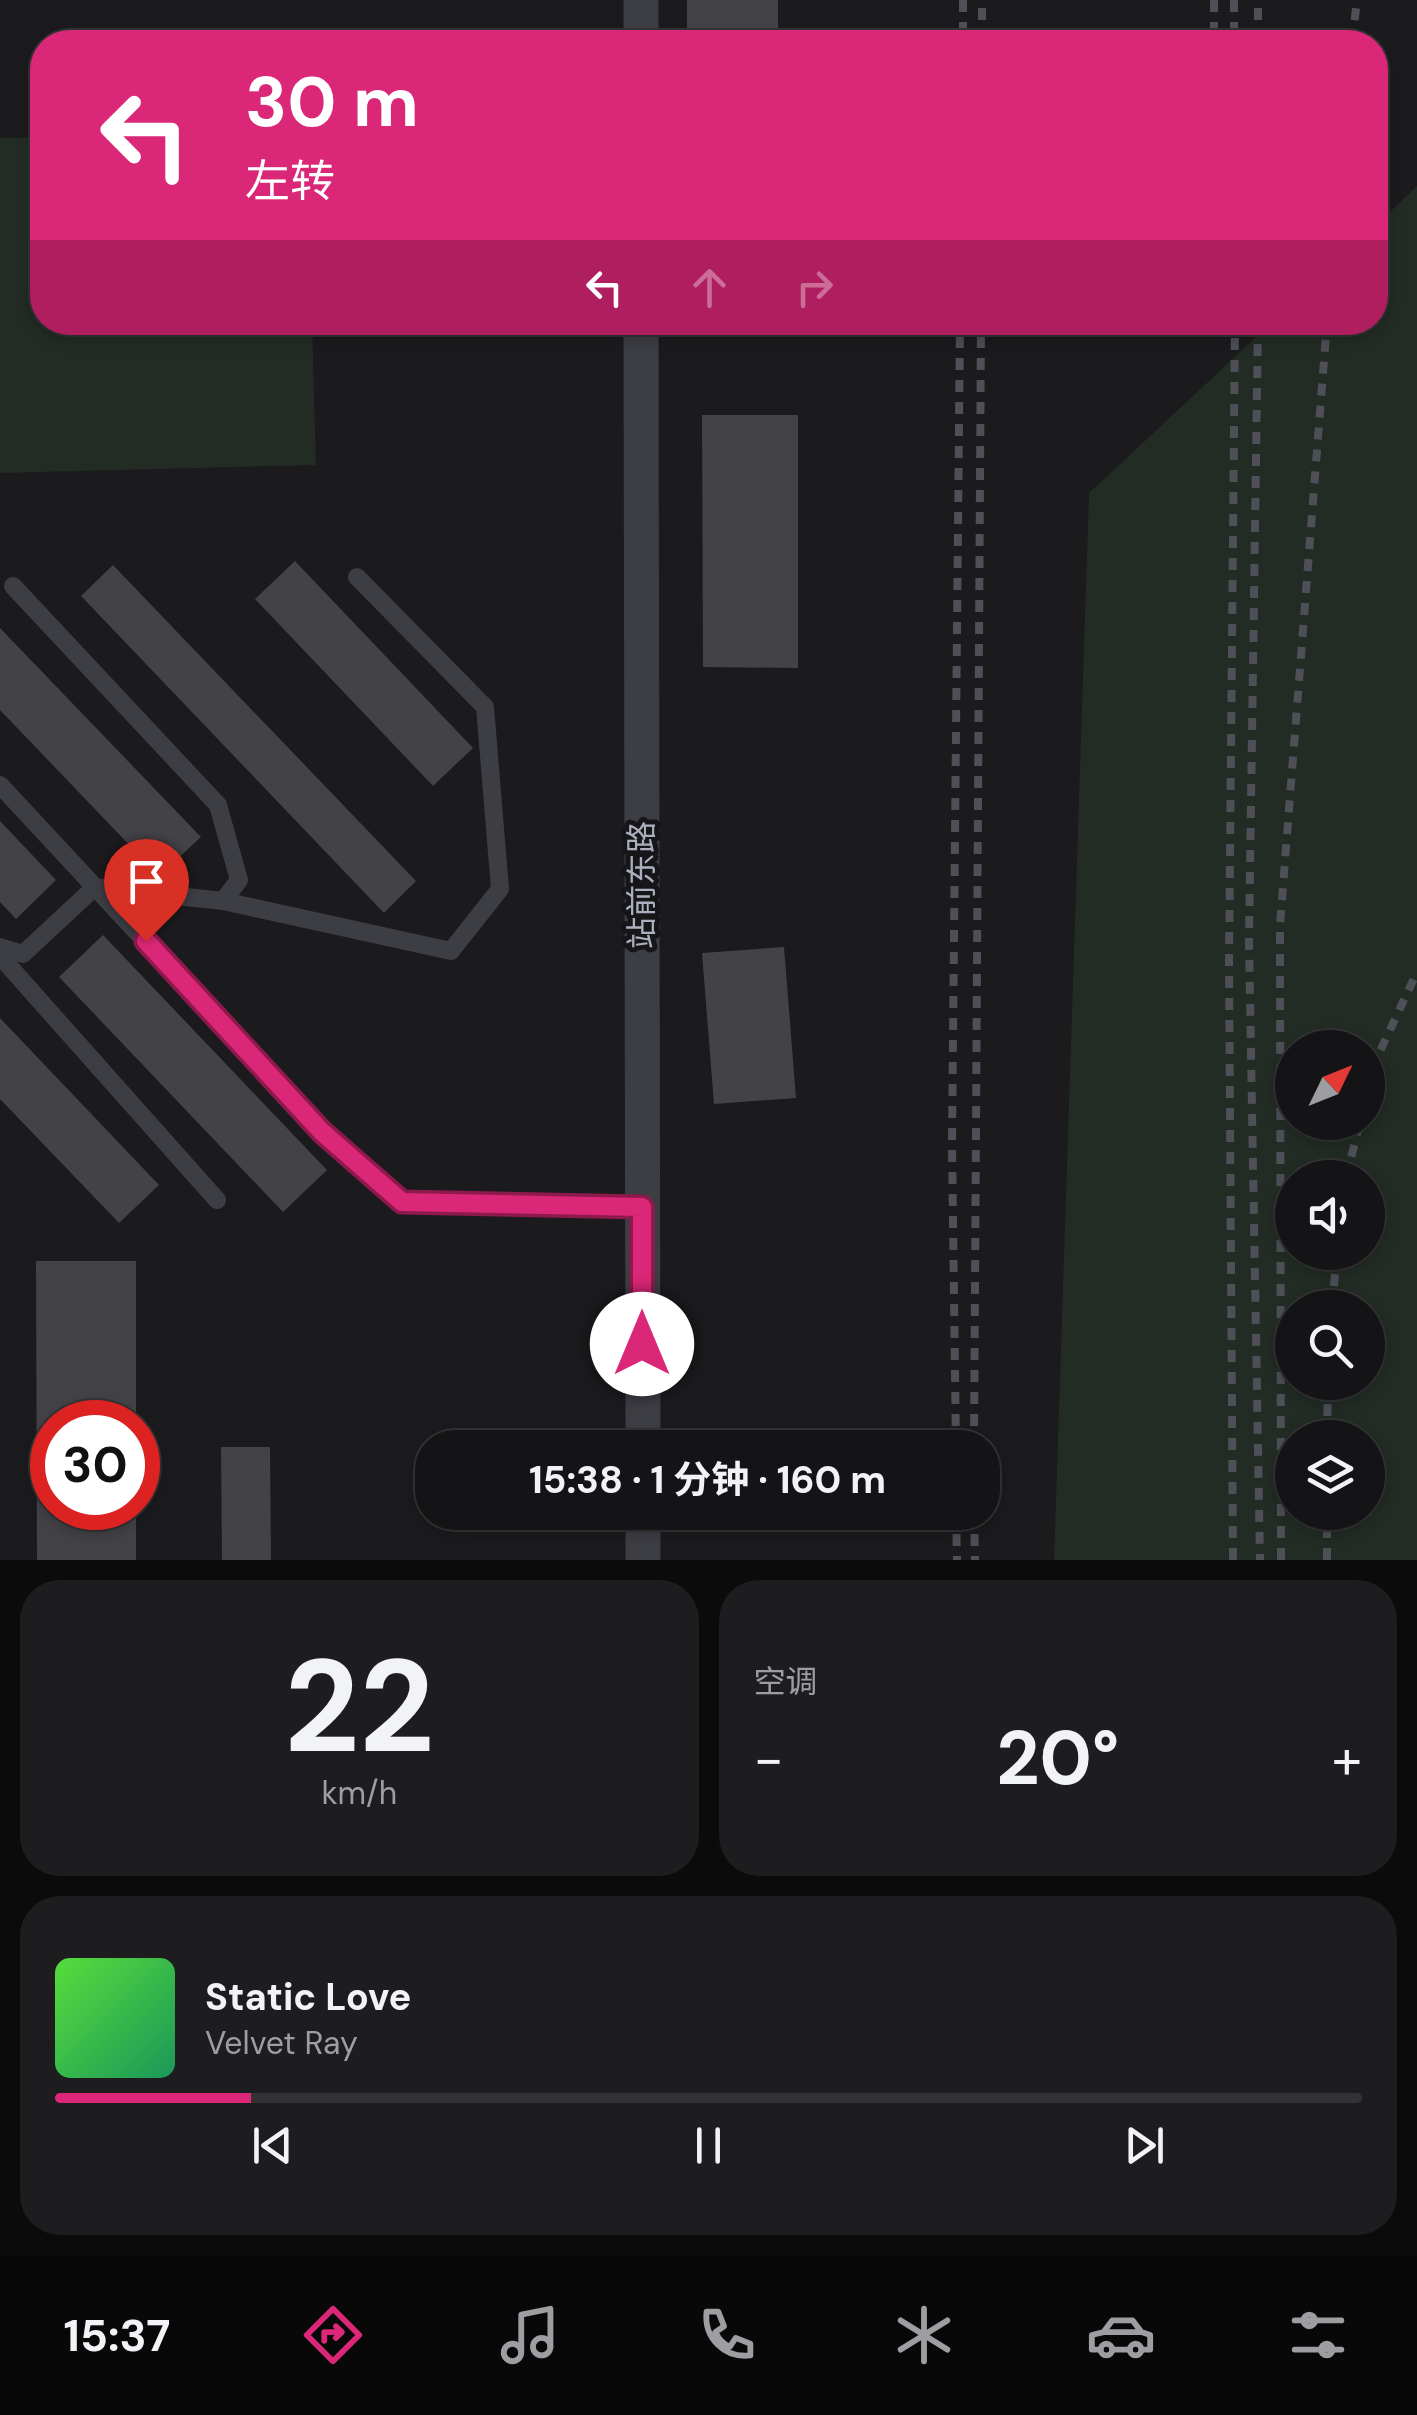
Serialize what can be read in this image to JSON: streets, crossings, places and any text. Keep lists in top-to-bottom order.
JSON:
{
  "streets": {
    "street": ["站前东路"]
  },
  "north": "top right",
  "page": {
    "turn": ["30 m", "左转"],
    "limit": "30",
    "trip": "15:38 · 1 分钟 · 160 m",
    "tile": [
      ["22", "km/h"],
      "空调"
    ],
    "heat": ["−", "20°", "+"],
    "song": ["Static Love", "Velvet Ray"],
    "tabs": "15:37"
  }
}
